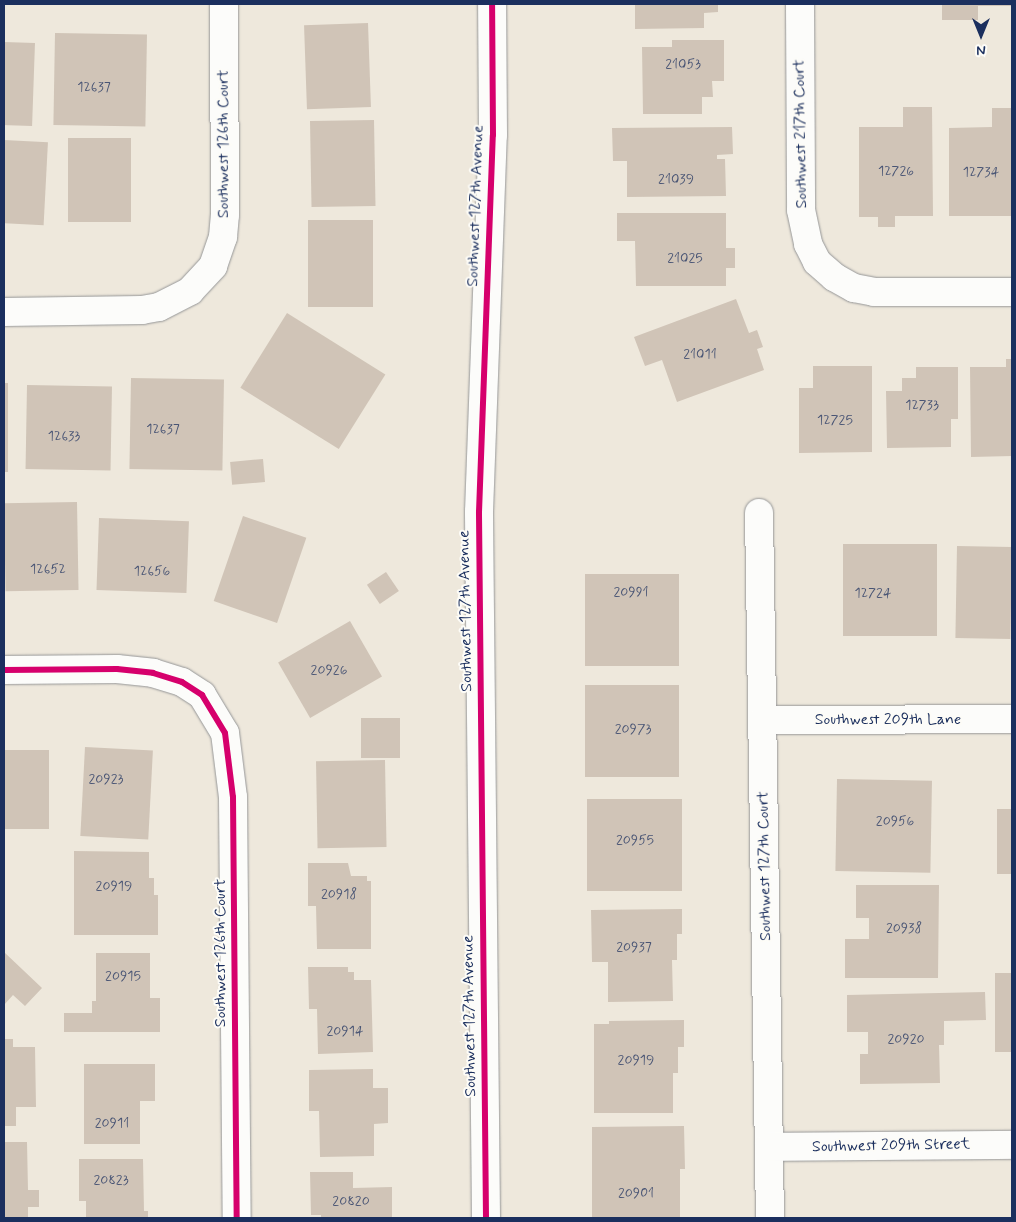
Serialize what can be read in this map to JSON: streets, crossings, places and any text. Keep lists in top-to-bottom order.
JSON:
{
  "streets": {
    "street": [
      "Southwest 217th Court",
      "Southwest 126th Court",
      "Southwest 127th Avenue",
      "Southwest 209th Lane",
      "Southwest 127th Court",
      "Southwest 209th Street"
    ]
  },
  "crossings": [
    ["Southwest 209th Lane", "Southwest 127th Court"],
    ["Southwest 127th Court", "Southwest 209th Street"]
  ],
  "house_numbers": [
    "21053",
    "12637",
    "12726",
    "12734",
    "21039",
    "21025",
    "21011",
    "12733",
    "12725",
    "12637",
    "12633",
    "12652",
    "12656",
    "20991",
    "12724",
    "20926",
    "20973",
    "20923",
    "20956",
    "20955",
    "20919",
    "20918",
    "20938",
    "20937",
    "20915",
    "20914",
    "20920",
    "20919",
    "20911",
    "20823",
    "20901",
    "20820"
  ],
  "north": "bottom"
}
